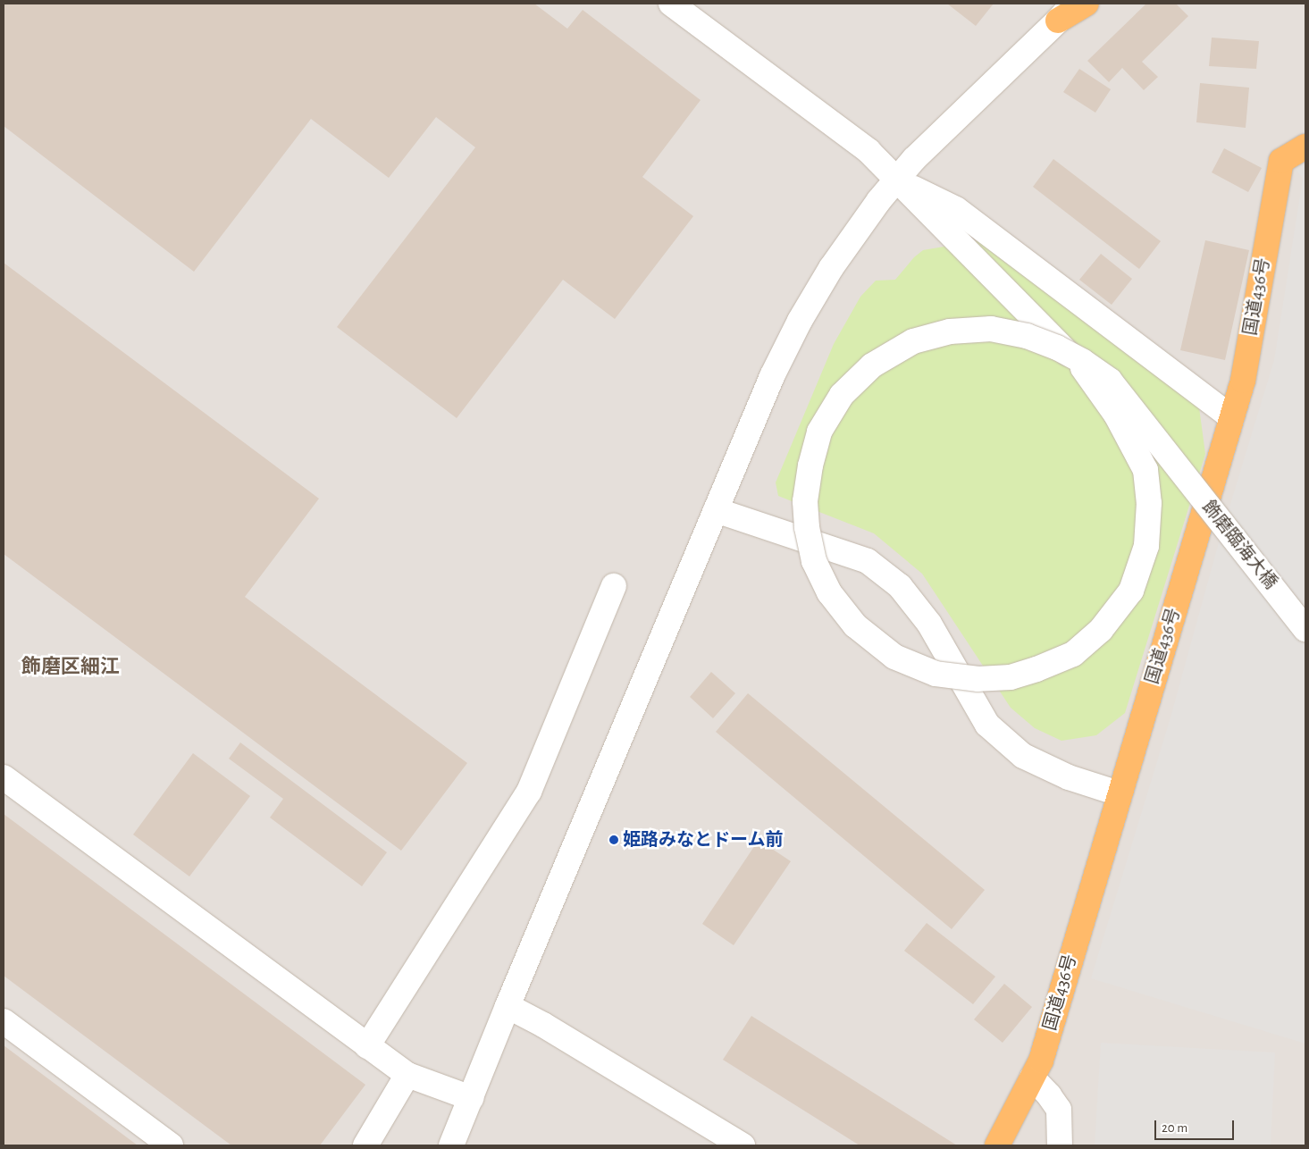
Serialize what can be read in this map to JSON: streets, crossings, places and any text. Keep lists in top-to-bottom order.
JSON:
{
  "streets": {
    "highway": ["国道436号"],
    "street": ["飾磨臨海大橋"]
  },
  "districts": ["飾磨区細江"],
  "places": ["姫路みなとドーム前"],
  "scale_bar": "20 m"
}
